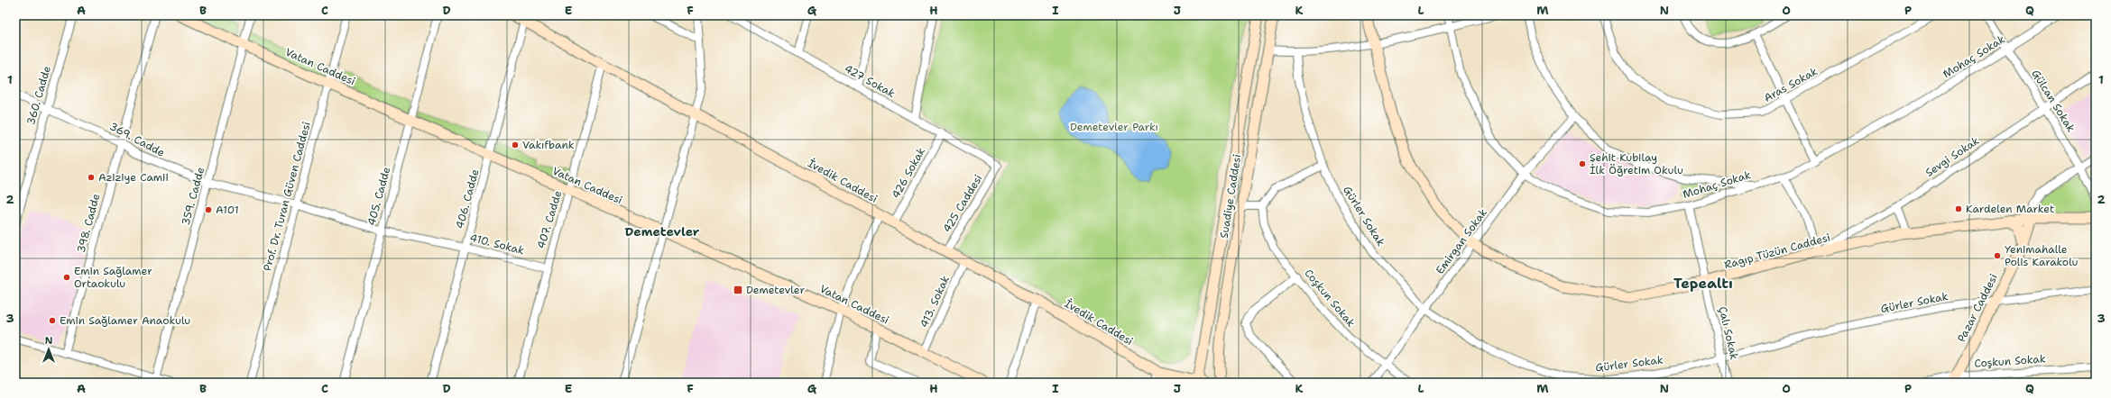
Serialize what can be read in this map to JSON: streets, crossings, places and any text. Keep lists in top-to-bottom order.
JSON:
{
  "streets": {
    "main road": [
      "Vatan Caddesi",
      "İvedik Caddesi",
      "Suadiye Caddesi",
      "Ragıp Tüzün Caddesi",
      "Pazar Caddesi"
    ],
    "street": [
      "Mohaç Sokak",
      "427 Sokak",
      "Aras Sokak",
      "360. Cadde",
      "Gülcan Sokak",
      "369. Cadde",
      "Sevgi Sokak",
      "426 Sokak",
      "359. Cadde",
      "Prof. Dr. Turan Güven Caddesi",
      "405. Cadde",
      "406. Cadde",
      "425 Caddesi",
      "Gürler Sokak",
      "407. Cadde",
      "398. Cadde",
      "Emirgan Sokak",
      "410. Sokak",
      "Coşkun Sokak",
      "413. Sokak",
      "Çalı Sokak"
    ]
  },
  "crossings": [
    ["Mohaç Sokak", "Gülcan Sokak"],
    ["Mohaç Sokak", "Emirgan Sokak"],
    ["Mohaç Sokak", "Çalı Sokak"],
    ["Vatan Caddesi", "359. Cadde"],
    ["Vatan Caddesi", "Prof. Dr. Turan Güven Caddesi"],
    ["Vatan Caddesi", "405. Cadde"],
    ["Vatan Caddesi", "406. Cadde"],
    ["Vatan Caddesi", "407. Cadde"],
    ["Vatan Caddesi", "413. Sokak"],
    ["427 Sokak", "426 Sokak"],
    ["427 Sokak", "425 Caddesi"],
    ["360. Cadde", "369. Cadde"],
    ["Gülcan Sokak", "Sevgi Sokak"],
    ["369. Cadde", "359. Cadde"],
    ["369. Cadde", "Prof. Dr. Turan Güven Caddesi"],
    ["369. Cadde", "398. Cadde"],
    ["369. Cadde", "410. Sokak"],
    ["Sevgi Sokak", "Ragıp Tüzün Caddesi"],
    ["426 Sokak", "İvedik Caddesi"],
    ["İvedik Caddesi", "Suadiye Caddesi"],
    ["İvedik Caddesi", "406. Cadde"],
    ["İvedik Caddesi", "425 Caddesi"],
    ["İvedik Caddesi", "407. Cadde"],
    ["İvedik Caddesi", "413. Sokak"],
    ["Prof. Dr. Turan Güven Caddesi", "410. Sokak"],
    ["405. Cadde", "410. Sokak"],
    ["406. Cadde", "410. Sokak"],
    ["Gürler Sokak", "Emirgan Sokak"],
    ["Gürler Sokak", "Pazar Caddesi"],
    ["Gürler Sokak", "Çalı Sokak"],
    ["407. Cadde", "410. Sokak"],
    ["Emirgan Sokak", "Ragıp Tüzün Caddesi"],
    ["Emirgan Sokak", "Coşkun Sokak"],
    ["Ragıp Tüzün Caddesi", "Pazar Caddesi"],
    ["Ragıp Tüzün Caddesi", "Çalı Sokak"],
    ["Coşkun Sokak", "Pazar Caddesi"]
  ],
  "districts": ["Demetevler", "Tepealtı"],
  "parks": ["Demetevler Parkı"],
  "places": {
    "other": [
      "Vakıfbank",
      "Şehit Kubilay İlk Öğretim Okulu",
      "Aziziye Camii",
      "Kardelen Market",
      "A101",
      "Yenimahalle Polis Karakolu",
      "Emin Sağlamer Ortaokulu",
      "Emin Sağlamer Anaokulu"
    ],
    "transit": ["Demetevler"]
  },
  "north": "top",
  "grid": {
    "columns": [
      "A",
      "B",
      "C",
      "D",
      "E",
      "F",
      "G",
      "H",
      "I",
      "J",
      "K",
      "L",
      "M",
      "N",
      "O",
      "P",
      "Q"
    ],
    "rows": ["1", "2", "3"]
  }
}
